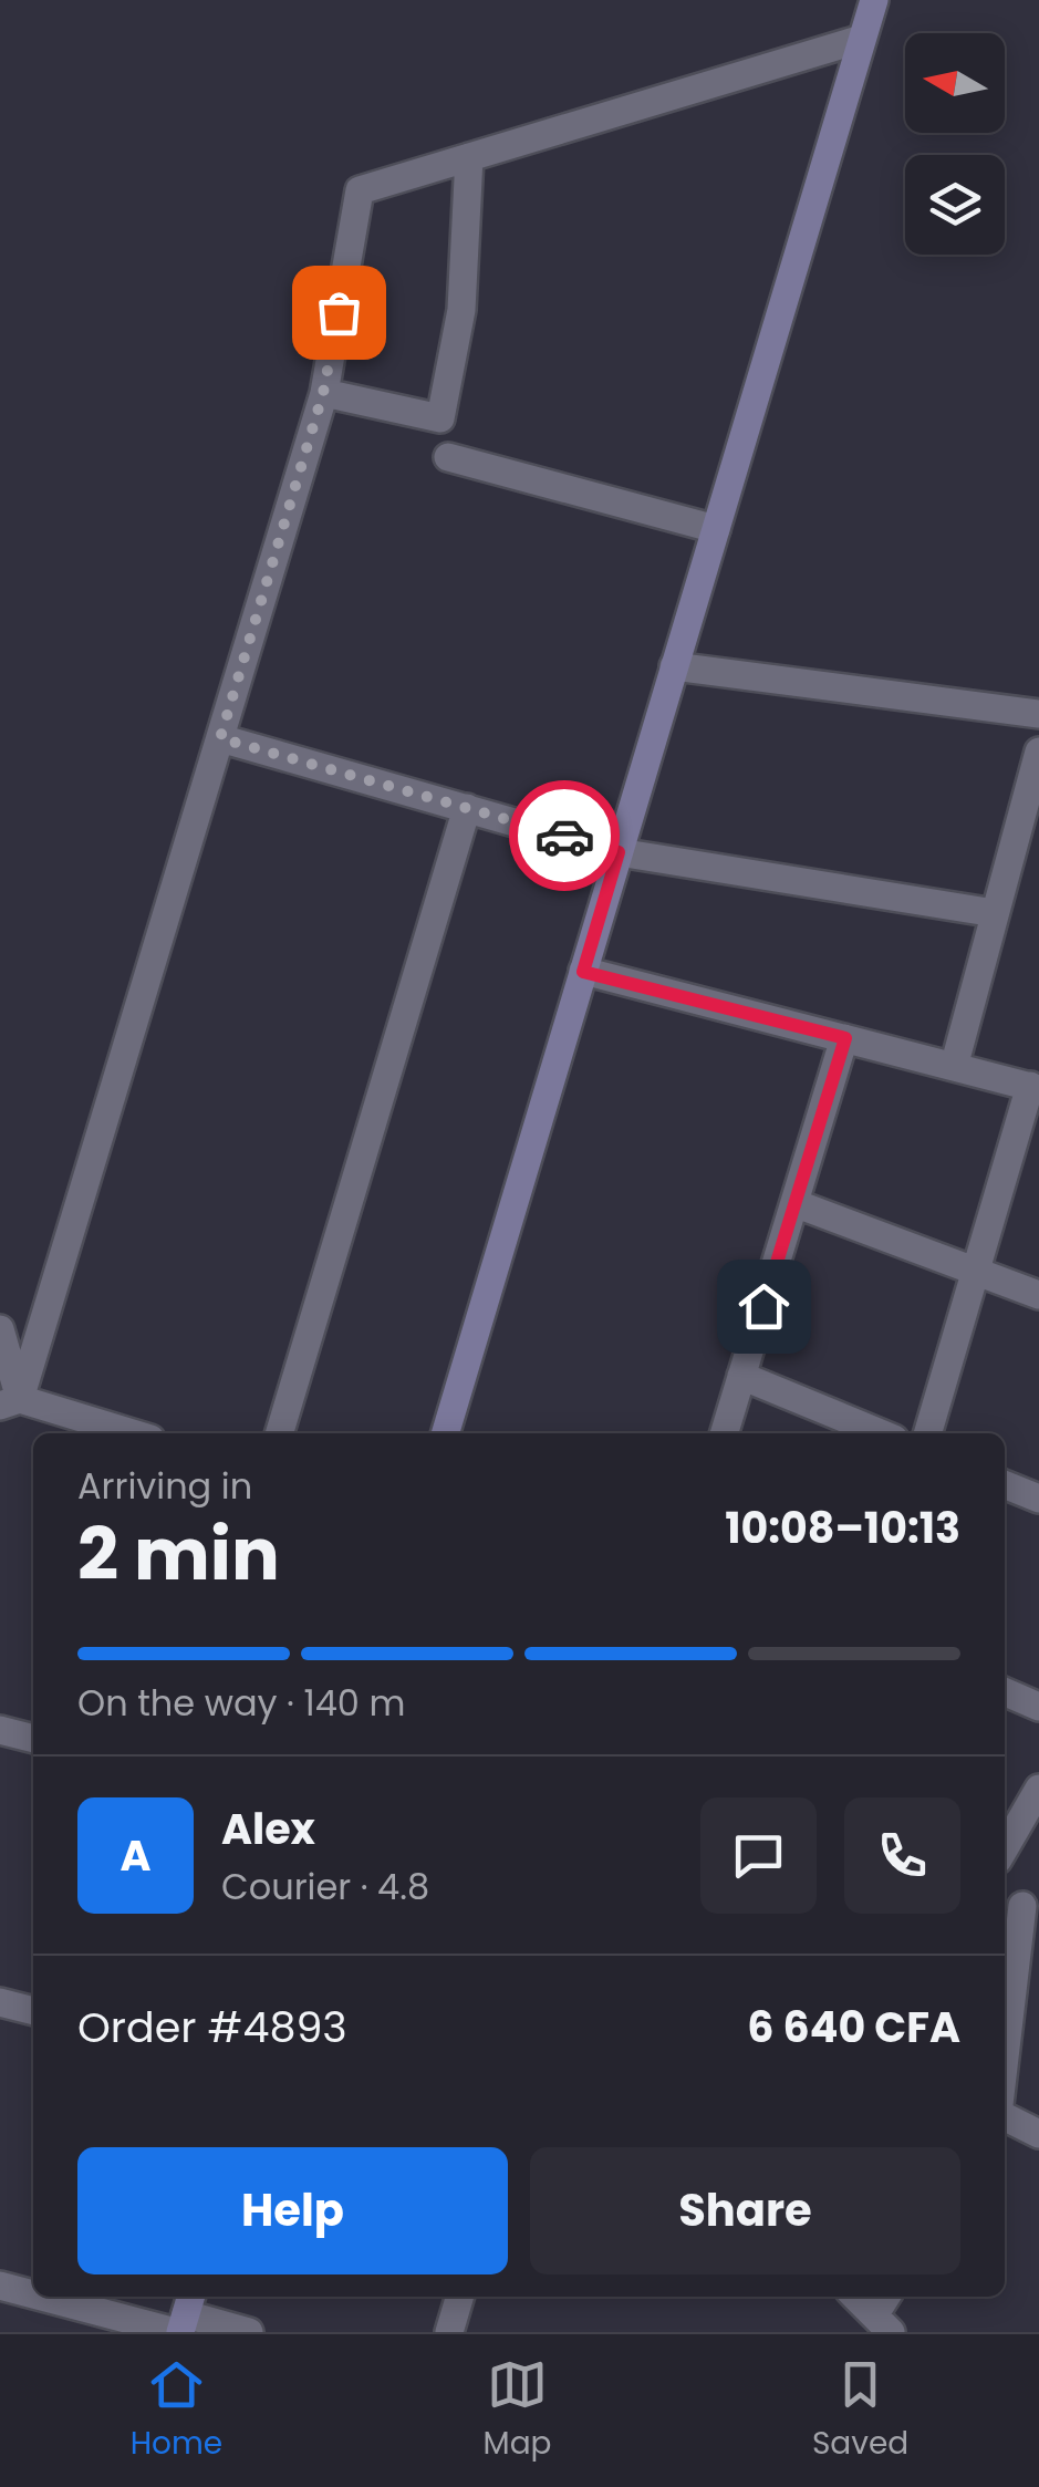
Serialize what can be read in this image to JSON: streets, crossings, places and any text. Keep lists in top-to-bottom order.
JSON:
{
  "north": "left",
  "page": {
    "heading": ["2 min", "Arriving in", "10:08–10:13"],
    "panel": [
      "Alex",
      "Courier · 4.8",
      "Order #4893",
      "6 640 CFA"
    ],
    "bar": "On the way · 140 m",
    "round": "A",
    "buttons": ["Help", "Share"],
    "tabs": ["Home", "Map", "Saved"]
  }
}
